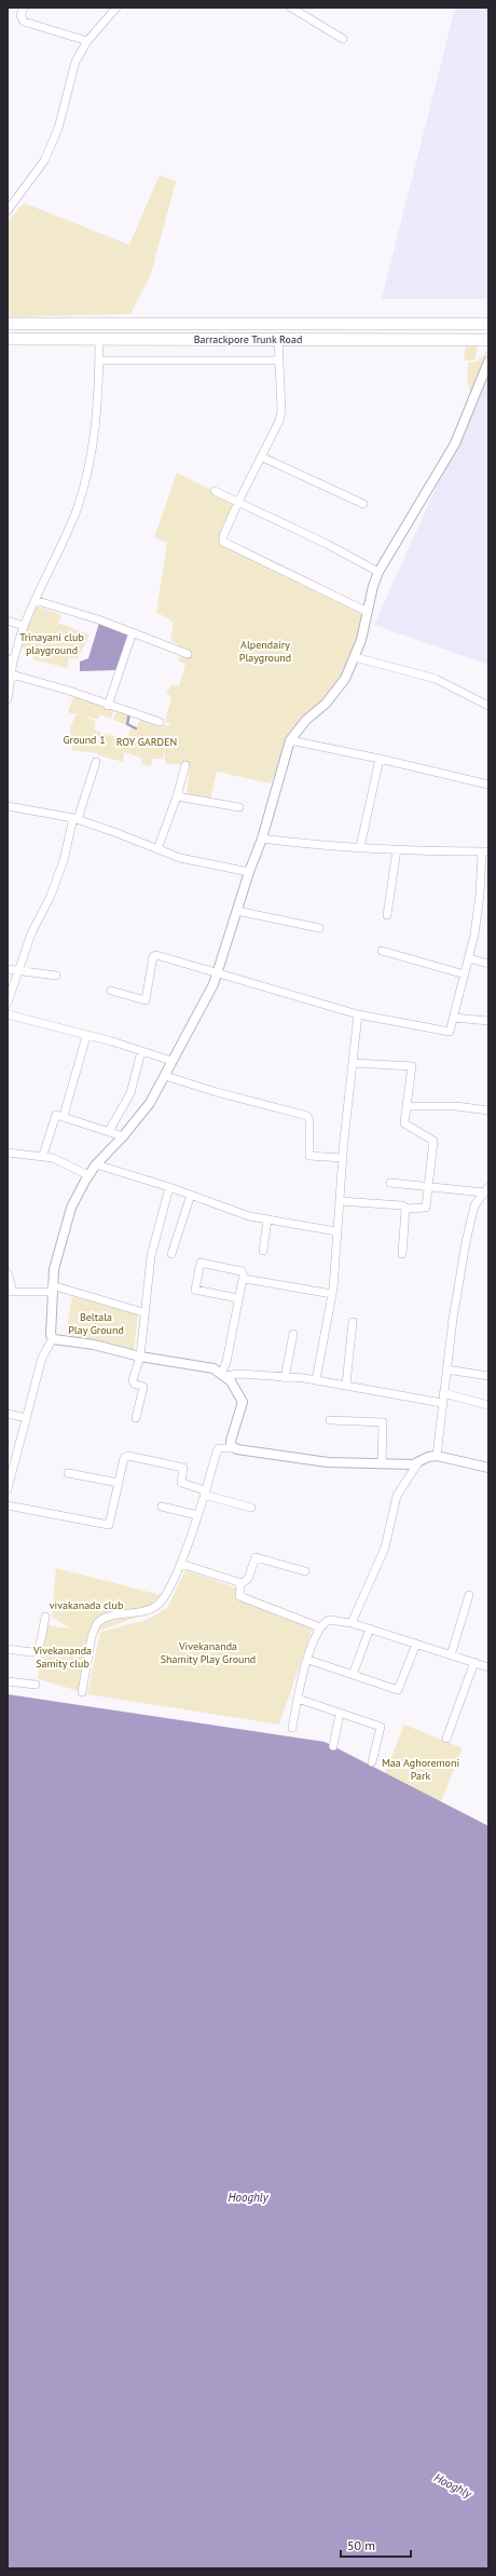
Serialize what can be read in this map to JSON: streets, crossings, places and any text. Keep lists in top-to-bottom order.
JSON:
{
  "streets": {
    "main road": ["Barrackpore Trunk Road"]
  },
  "water": ["Hooghly"],
  "parks": [
    "Trinayani club playground",
    "Alpendairy Playground",
    "Ground 1",
    "ROY GARDEN",
    "Beltala Play Ground",
    "vivakanada club",
    "Vivekananda Shamity Play Ground",
    "Vivekananda Samity club",
    "Maa Aghoremoni Park"
  ],
  "scale_bar": "50 m"
}
